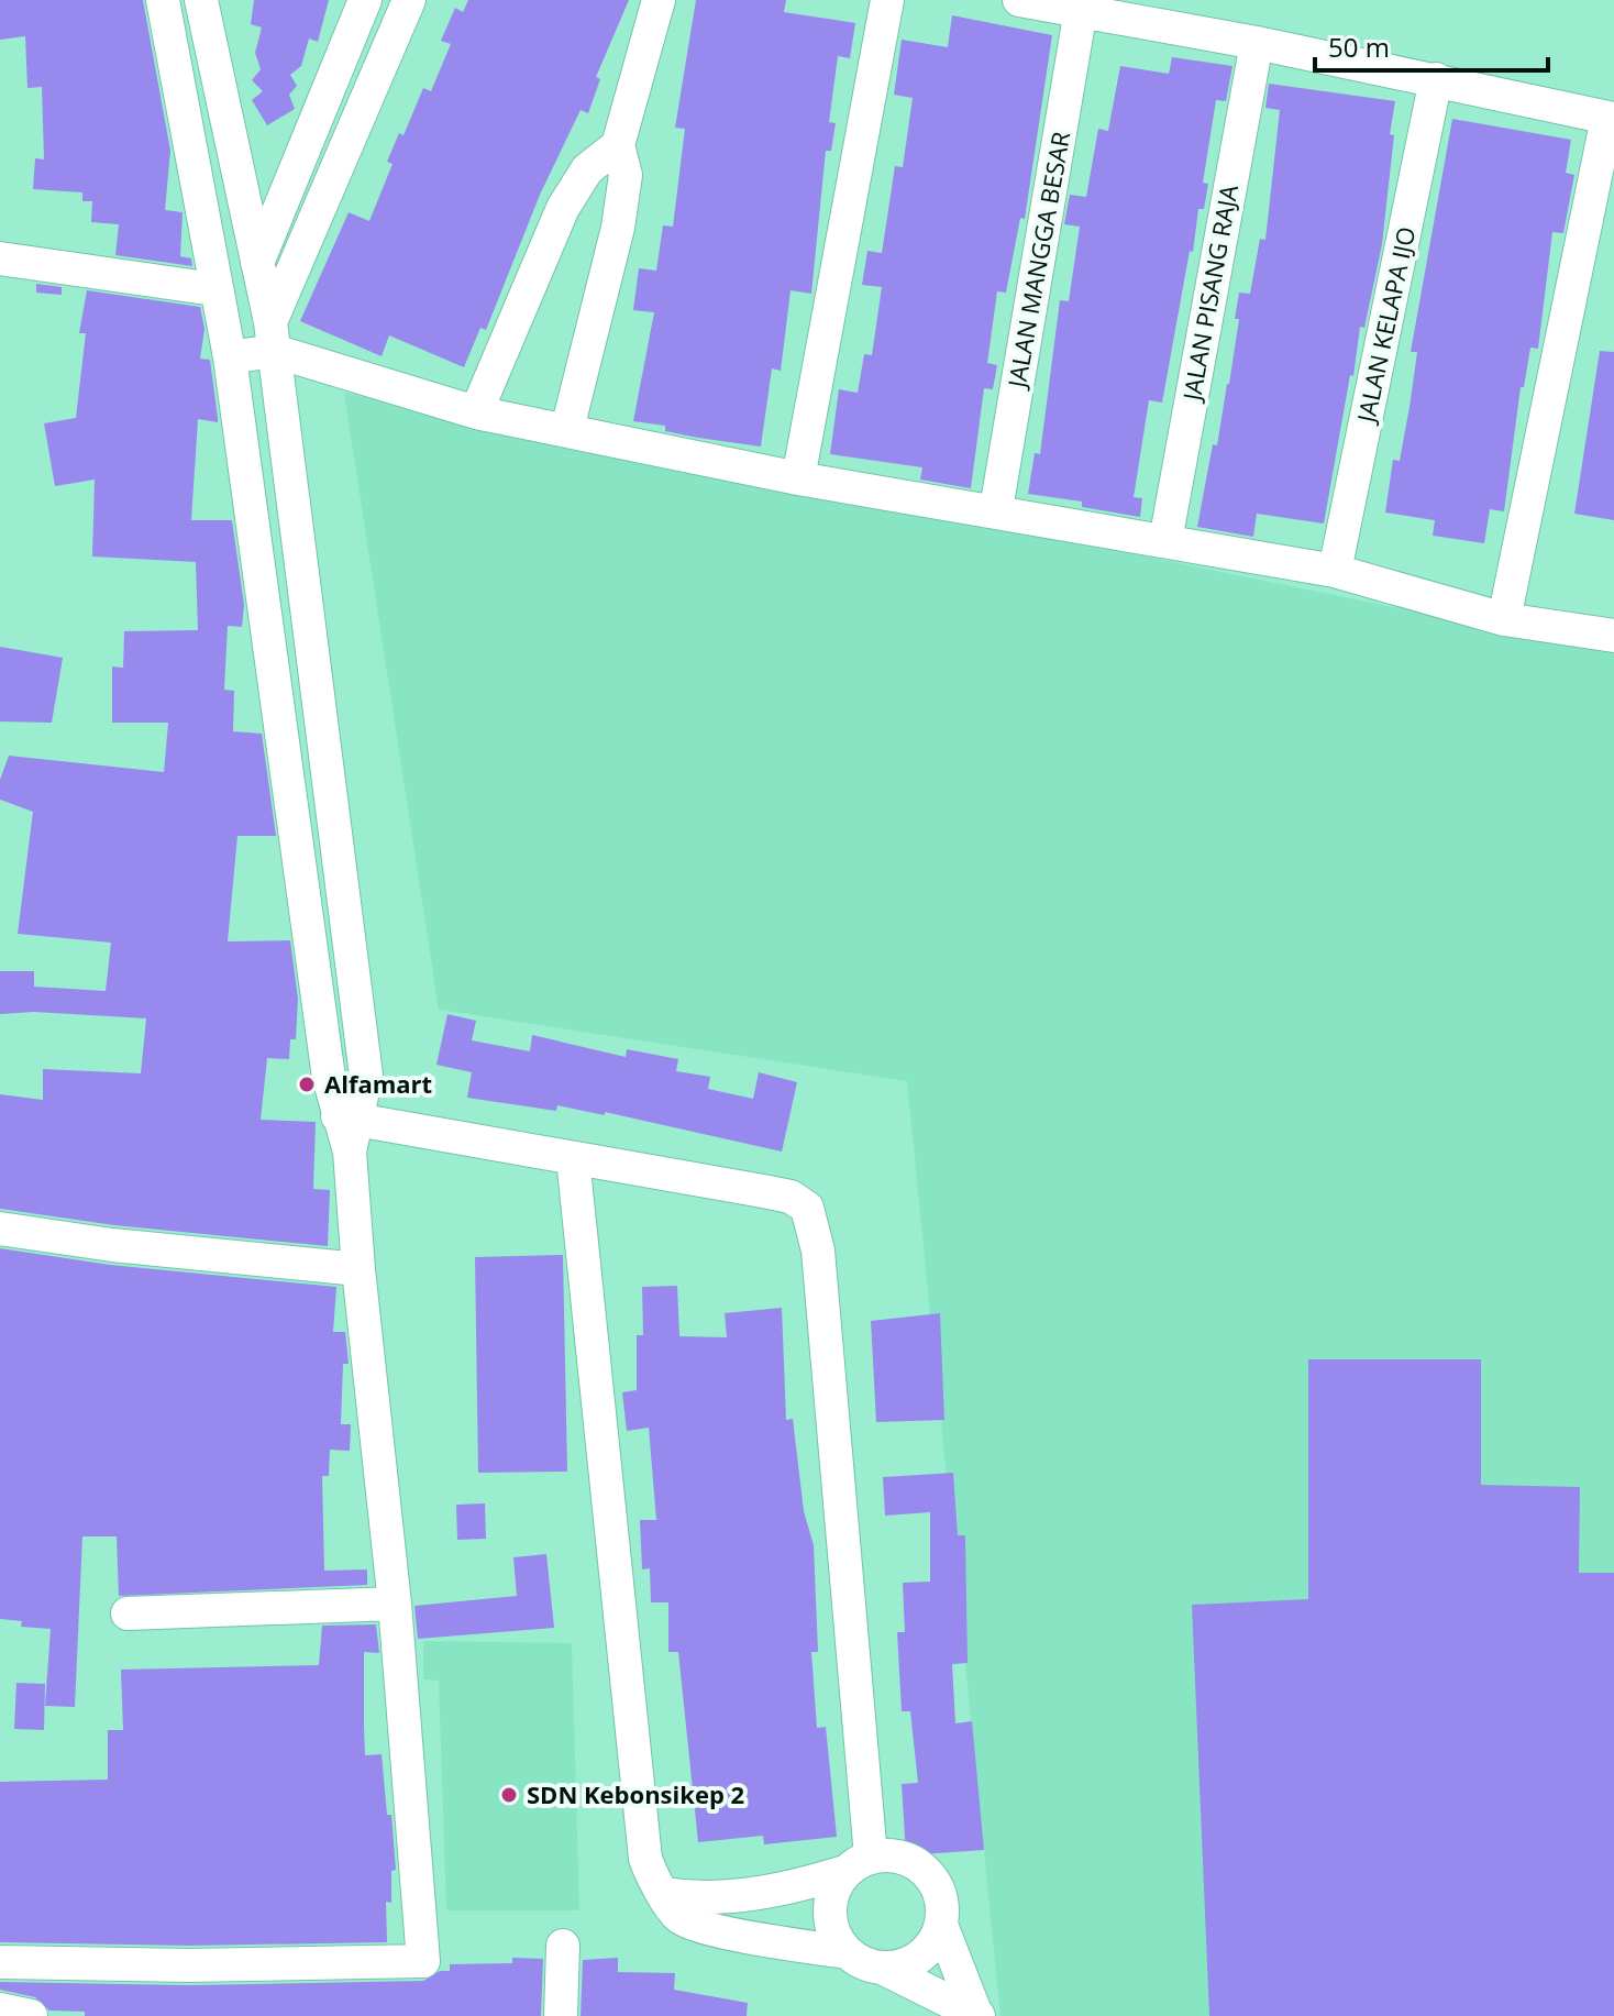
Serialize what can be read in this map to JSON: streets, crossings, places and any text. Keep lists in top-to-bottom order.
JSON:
{
  "streets": {
    "street": ["JALAN MANGGA BESAR", "JALAN PISANG RAJA", "JALAN KELAPA IJO"]
  },
  "places": ["Alfamart", "SDN Kebonsikep 2"],
  "scale_bar": "50 m"
}
